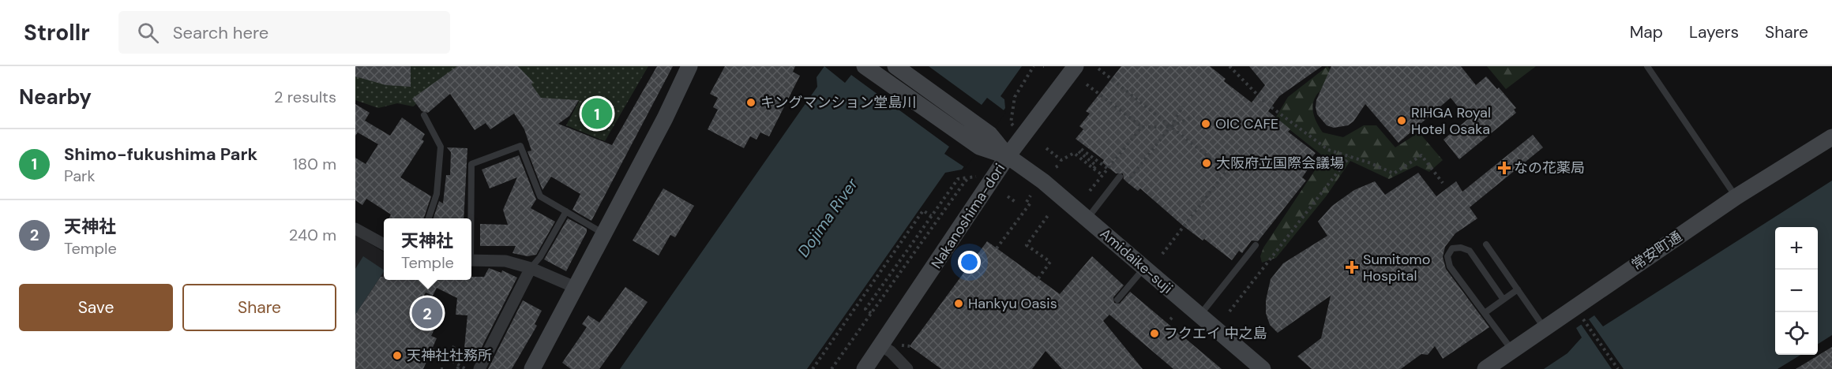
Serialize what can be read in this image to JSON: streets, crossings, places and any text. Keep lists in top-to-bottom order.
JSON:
{
  "streets": {
    "street": ["Nakanoshima-dori", "常安町通", "Amidaike-suji"]
  },
  "crossings": [
    ["Nakanoshima-dori", "Amidaike-suji"]
  ],
  "water": ["Dojima River"],
  "places": {
    "other": [
      "キングマンション堂島川",
      "RIHGA Royal Hotel Osaka",
      "OIC CAFE",
      "大阪府立国際会議場",
      "Hankyu Oasis",
      "フクエイ 中之島",
      "天神社社務所"
    ],
    "health": ["なの花薬局", "Sumitomo Hospital"]
  },
  "page": {
    "header": "Strollr",
    "search": "Search here",
    "nav": ["Map", "Layers", "Share"],
    "heading": ["Nearby", "2 results"],
    "pins": ["1", "2"],
    "list": [
      {
        "mark": "1",
        "name": "Shimo-fukushima Park",
        "note": "Park",
        "value": "180 m"
      },
      {
        "mark": "2",
        "name": "天神社",
        "note": "Temple",
        "value": "240 m"
      }
    ],
    "popup": ["天神社", "Temple"],
    "map_buttons": ["+", "−"],
    "buttons": ["Save", "Share"]
  }
}
